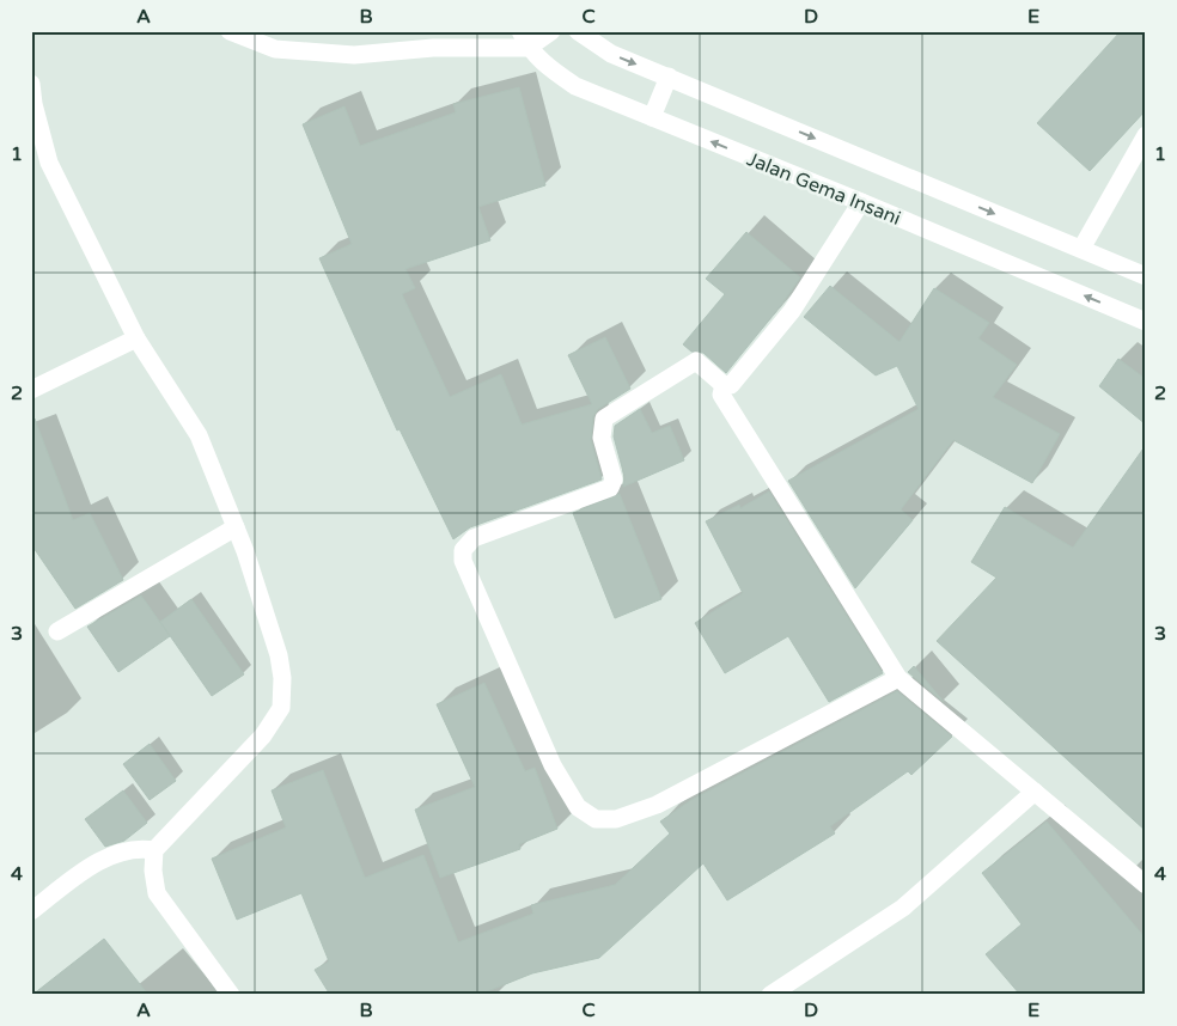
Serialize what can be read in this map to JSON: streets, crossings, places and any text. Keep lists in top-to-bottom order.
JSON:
{
  "streets": {
    "street": ["Jalan Gema Insani"]
  },
  "grid": {
    "columns": [
      "A",
      "B",
      "C",
      "D",
      "E"
    ],
    "rows": [
      "1",
      "2",
      "3",
      "4"
    ]
  }
}
